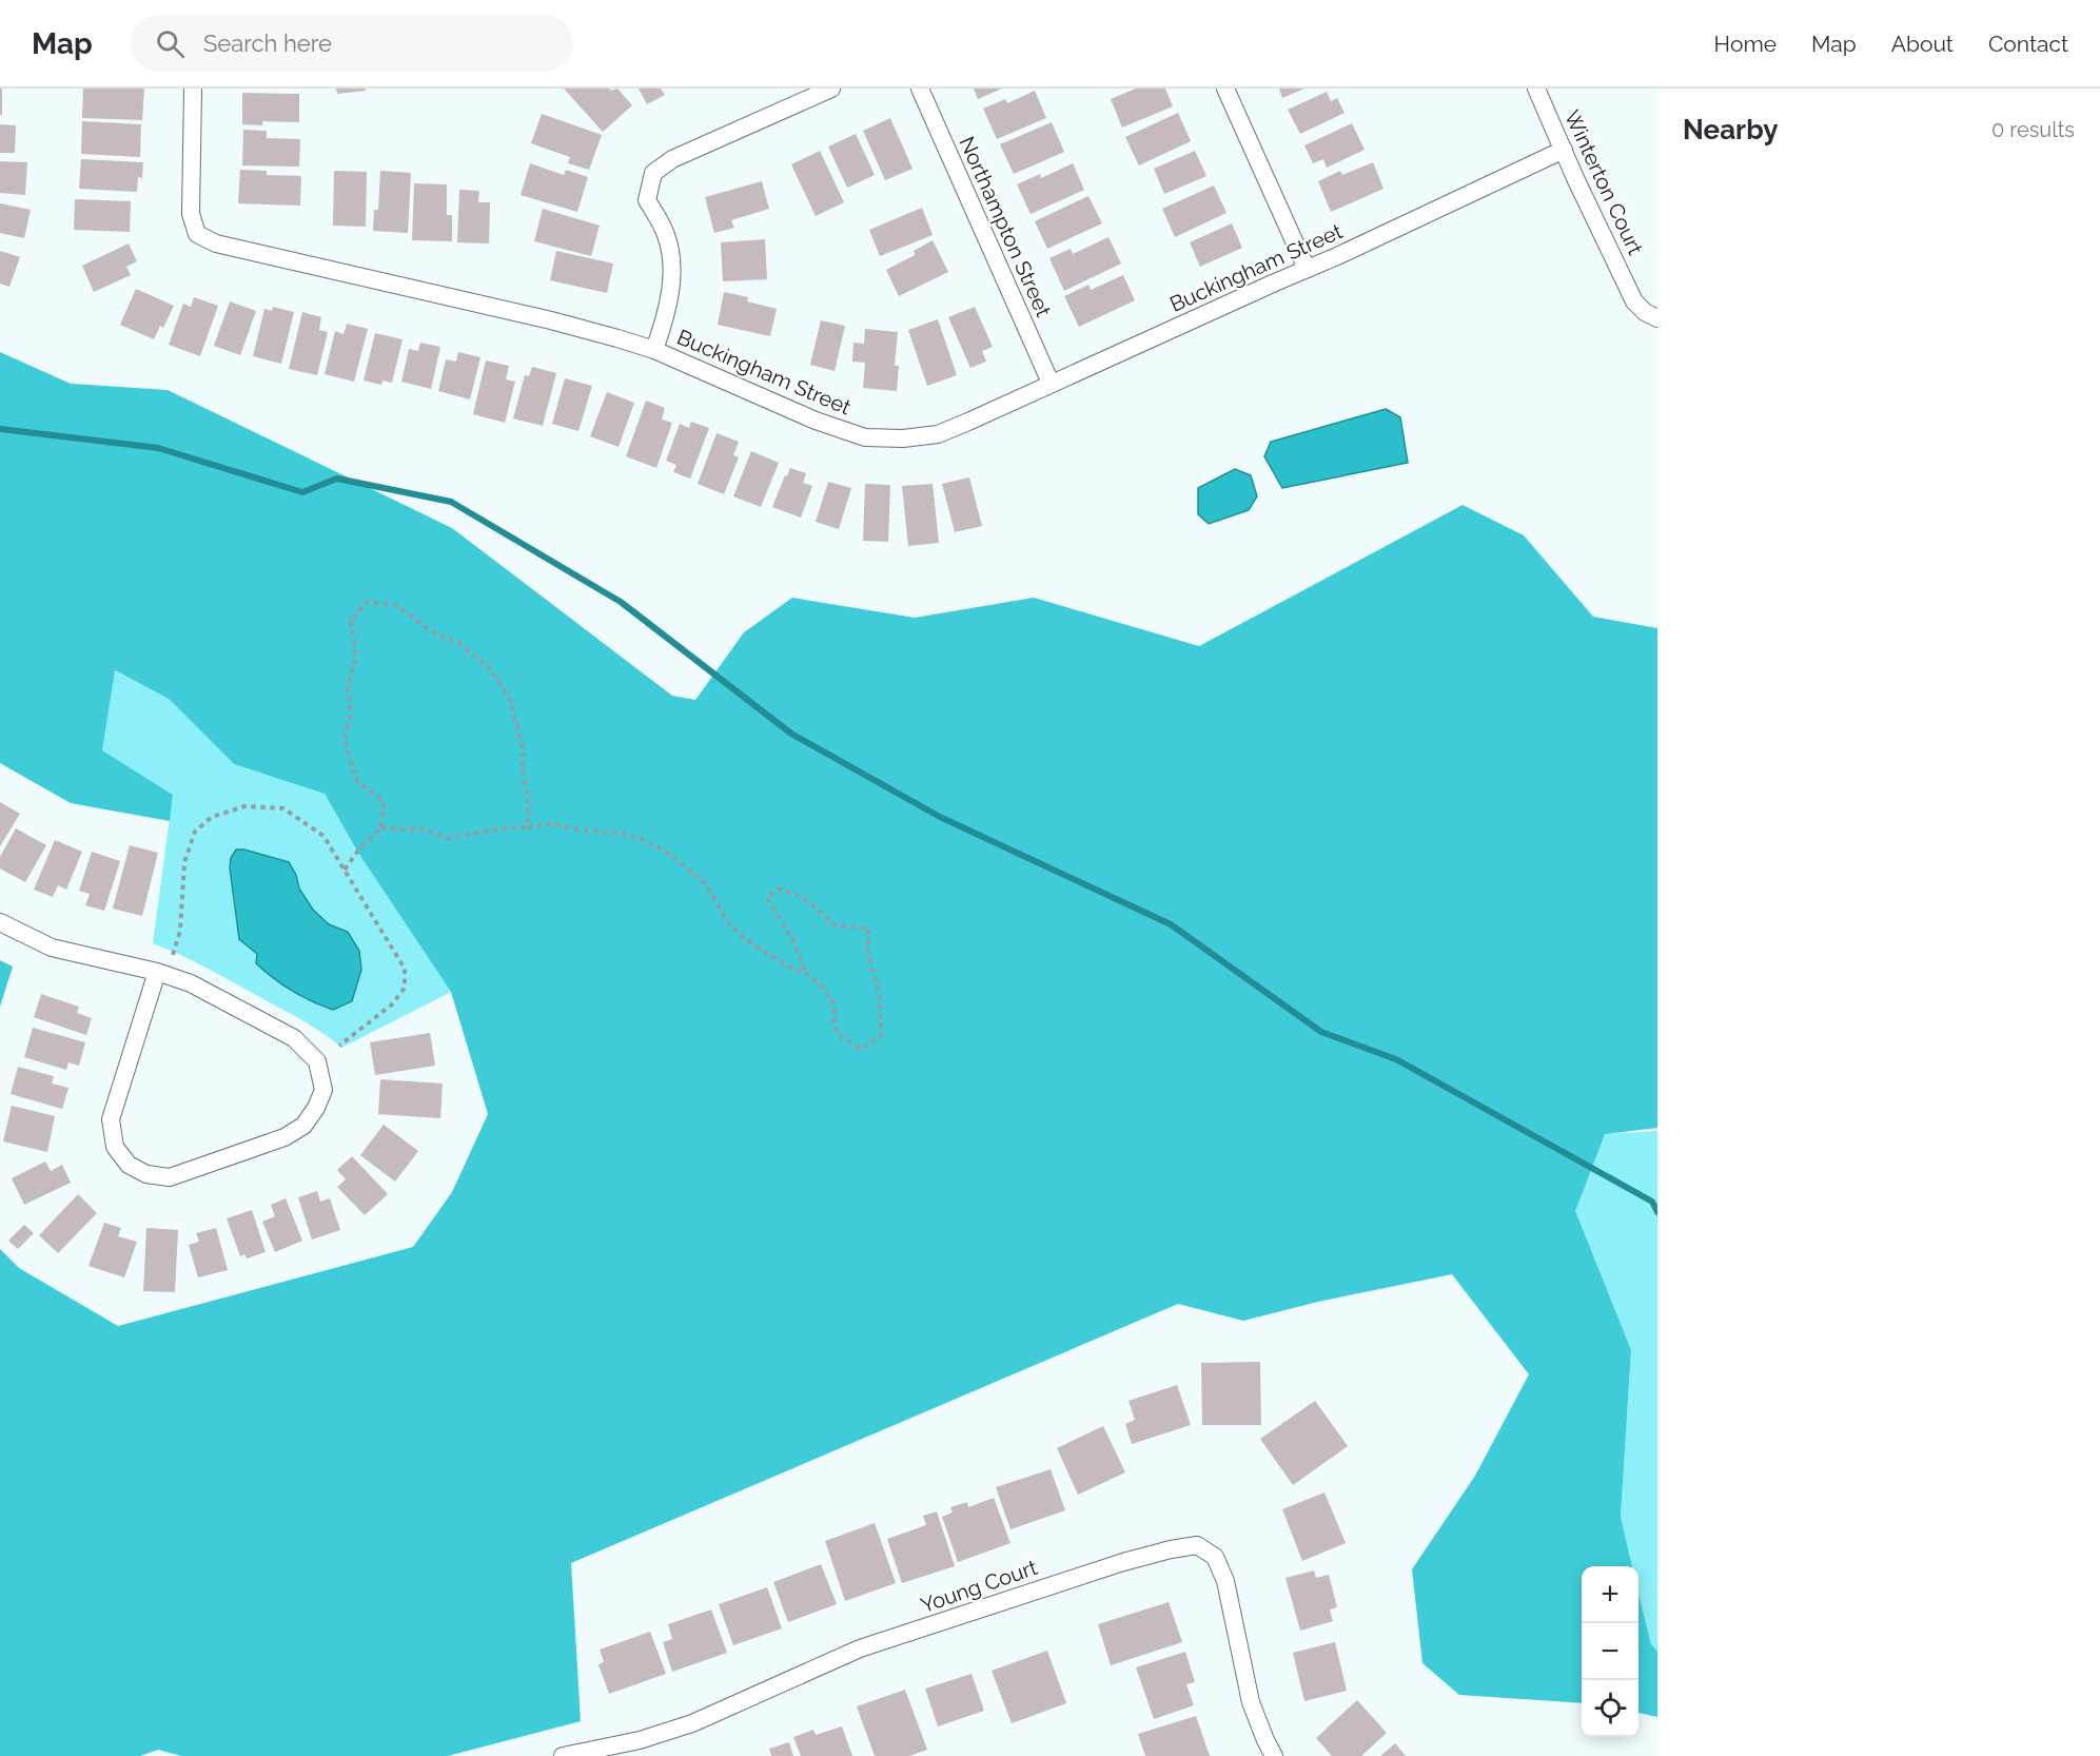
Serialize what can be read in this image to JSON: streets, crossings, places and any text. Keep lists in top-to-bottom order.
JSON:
{
  "streets": {
    "street": [
      "Winterton Court",
      "Northampton Street",
      "Buckingham Street",
      "Young Court"
    ]
  },
  "crossings": [
    ["Winterton Court", "Buckingham Street"],
    ["Northampton Street", "Buckingham Street"]
  ],
  "page": {
    "header": "Map",
    "search": "Search here",
    "nav": [
      "Home",
      "Map",
      "About",
      "Contact"
    ],
    "heading": ["Nearby", "0 results"],
    "map_buttons": ["+", "−"]
  }
}
